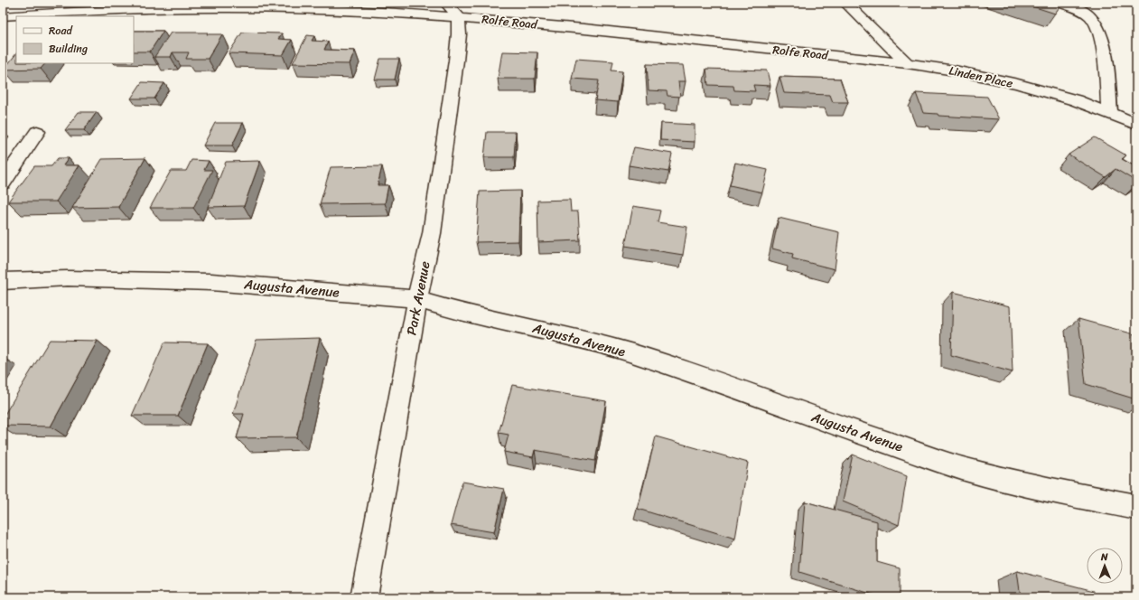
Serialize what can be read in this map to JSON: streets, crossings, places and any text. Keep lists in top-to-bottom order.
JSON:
{
  "streets": {
    "street": [
      "Rolfe Road",
      "Linden Place",
      "Augusta Avenue",
      "Park Avenue"
    ]
  },
  "crossings": [
    ["Rolfe Road", "Linden Place"],
    ["Rolfe Road", "Park Avenue"],
    ["Augusta Avenue", "Park Avenue"]
  ],
  "legend": ["Road", "Building"],
  "north": "top"
}
